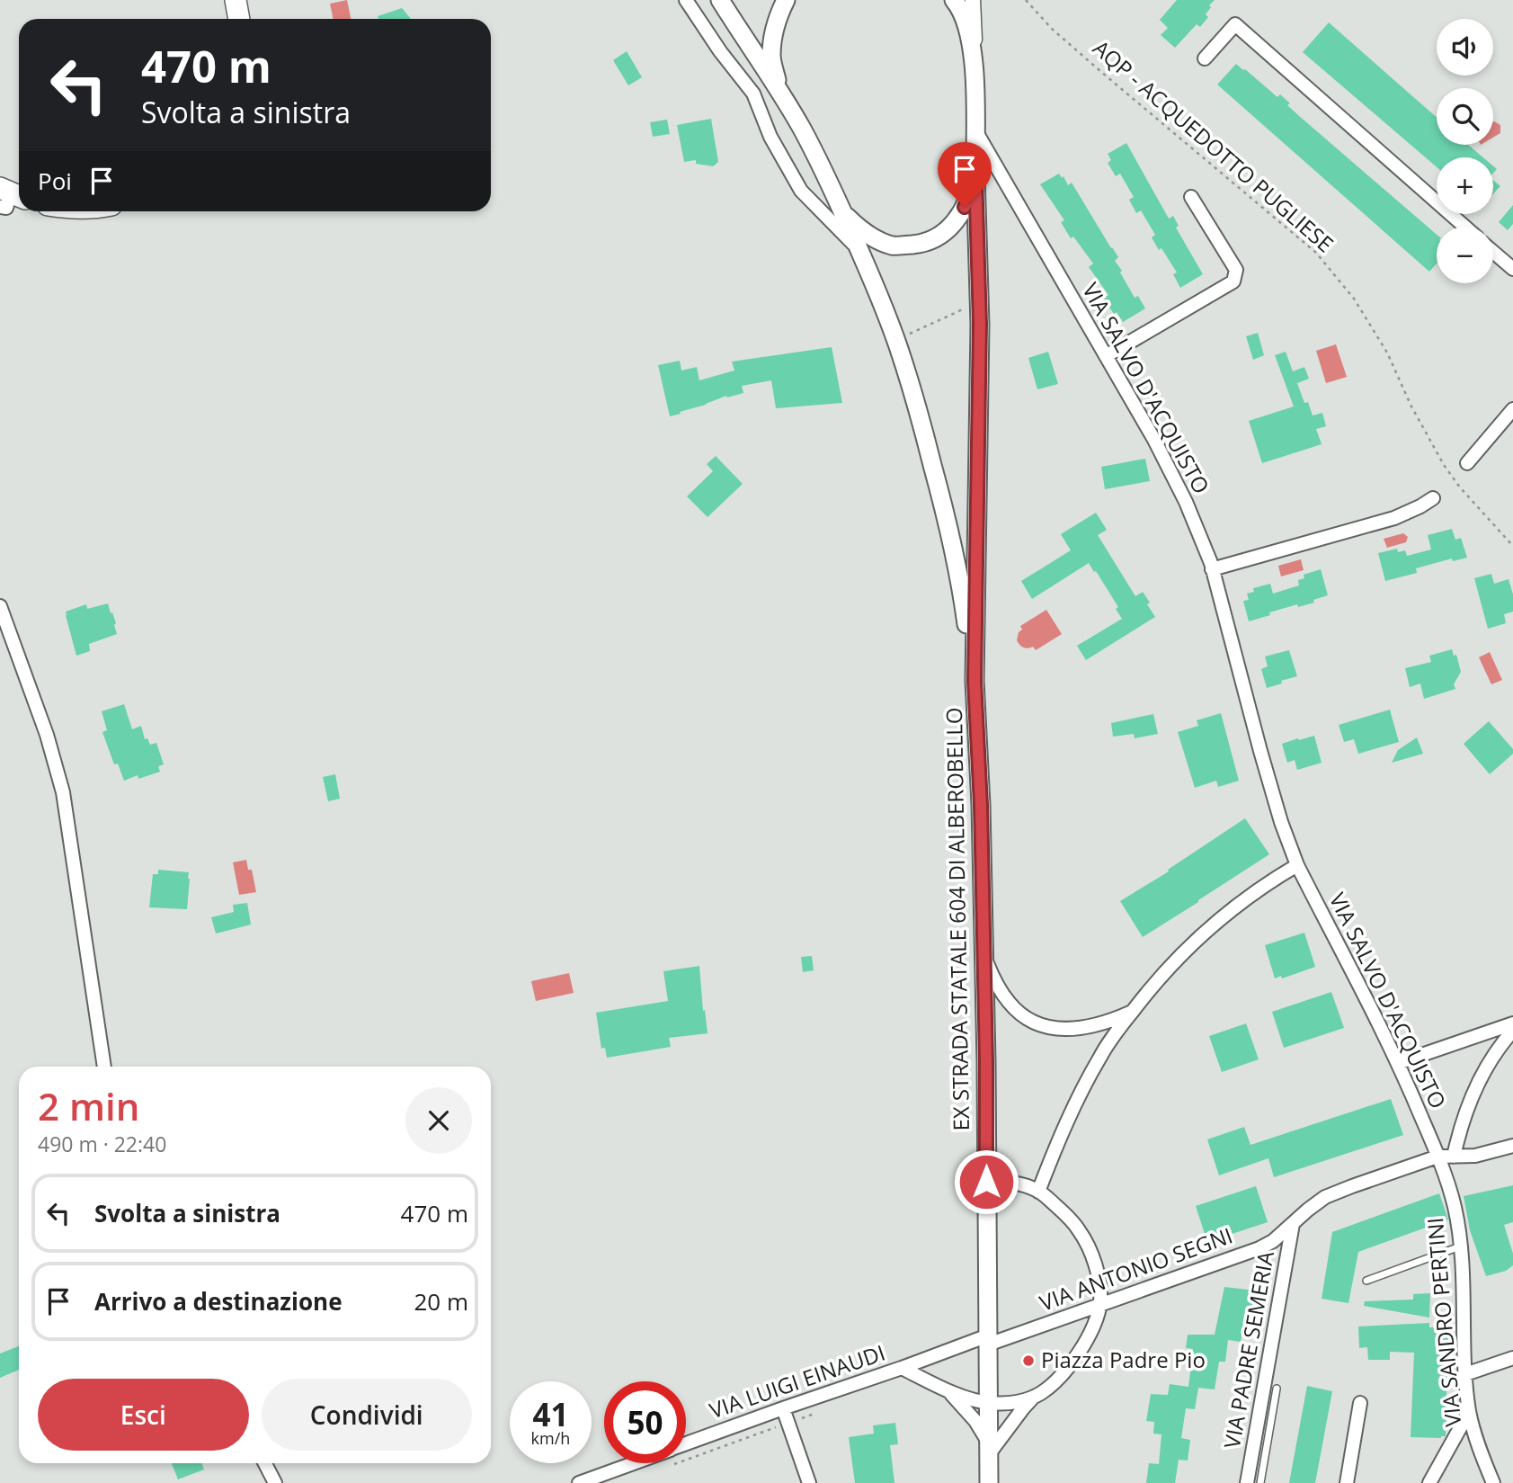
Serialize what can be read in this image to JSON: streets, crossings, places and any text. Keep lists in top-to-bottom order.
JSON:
{
  "streets": {
    "main road": ["EX STRADA STATALE 604 DI ALBEROBELLO"],
    "street": [
      "VIA SALVO D'ACQUISTO",
      "VIA ANTONIO SEGNI",
      "VIA SANDRO PERTINI",
      "VIA PADRE SEMERIA",
      "VIA LUIGI EINAUDI"
    ],
    "path": ["AQP - ACQUEDOTTO PUGLIESE"]
  },
  "crossings": [
    ["VIA SALVO D'ACQUISTO", "EX STRADA STATALE 604 DI ALBEROBELLO"],
    ["VIA SALVO D'ACQUISTO", "VIA ANTONIO SEGNI"],
    ["VIA SALVO D'ACQUISTO", "VIA SANDRO PERTINI"],
    ["EX STRADA STATALE 604 DI ALBEROBELLO", "VIA ANTONIO SEGNI"],
    ["EX STRADA STATALE 604 DI ALBEROBELLO", "VIA LUIGI EINAUDI"],
    ["VIA ANTONIO SEGNI", "VIA SANDRO PERTINI"],
    ["VIA ANTONIO SEGNI", "VIA PADRE SEMERIA"],
    ["VIA ANTONIO SEGNI", "VIA LUIGI EINAUDI"]
  ],
  "places": ["Piazza Padre Pio"],
  "page": {
    "map_buttons": ["+", "−"],
    "turn": ["470 m", "Svolta a sinistra"],
    "then": "Poi",
    "heading": ["2 min", "490 m · 22:40"],
    "list": [
      {
        "name": "Svolta a sinistra",
        "value": "470 m"
      },
      {
        "name": "Arrivo a destinazione",
        "value": "20 m"
      }
    ],
    "buttons": ["Esci", "Condividi"],
    "speed": "41 km/h",
    "limit": "50"
  }
}
